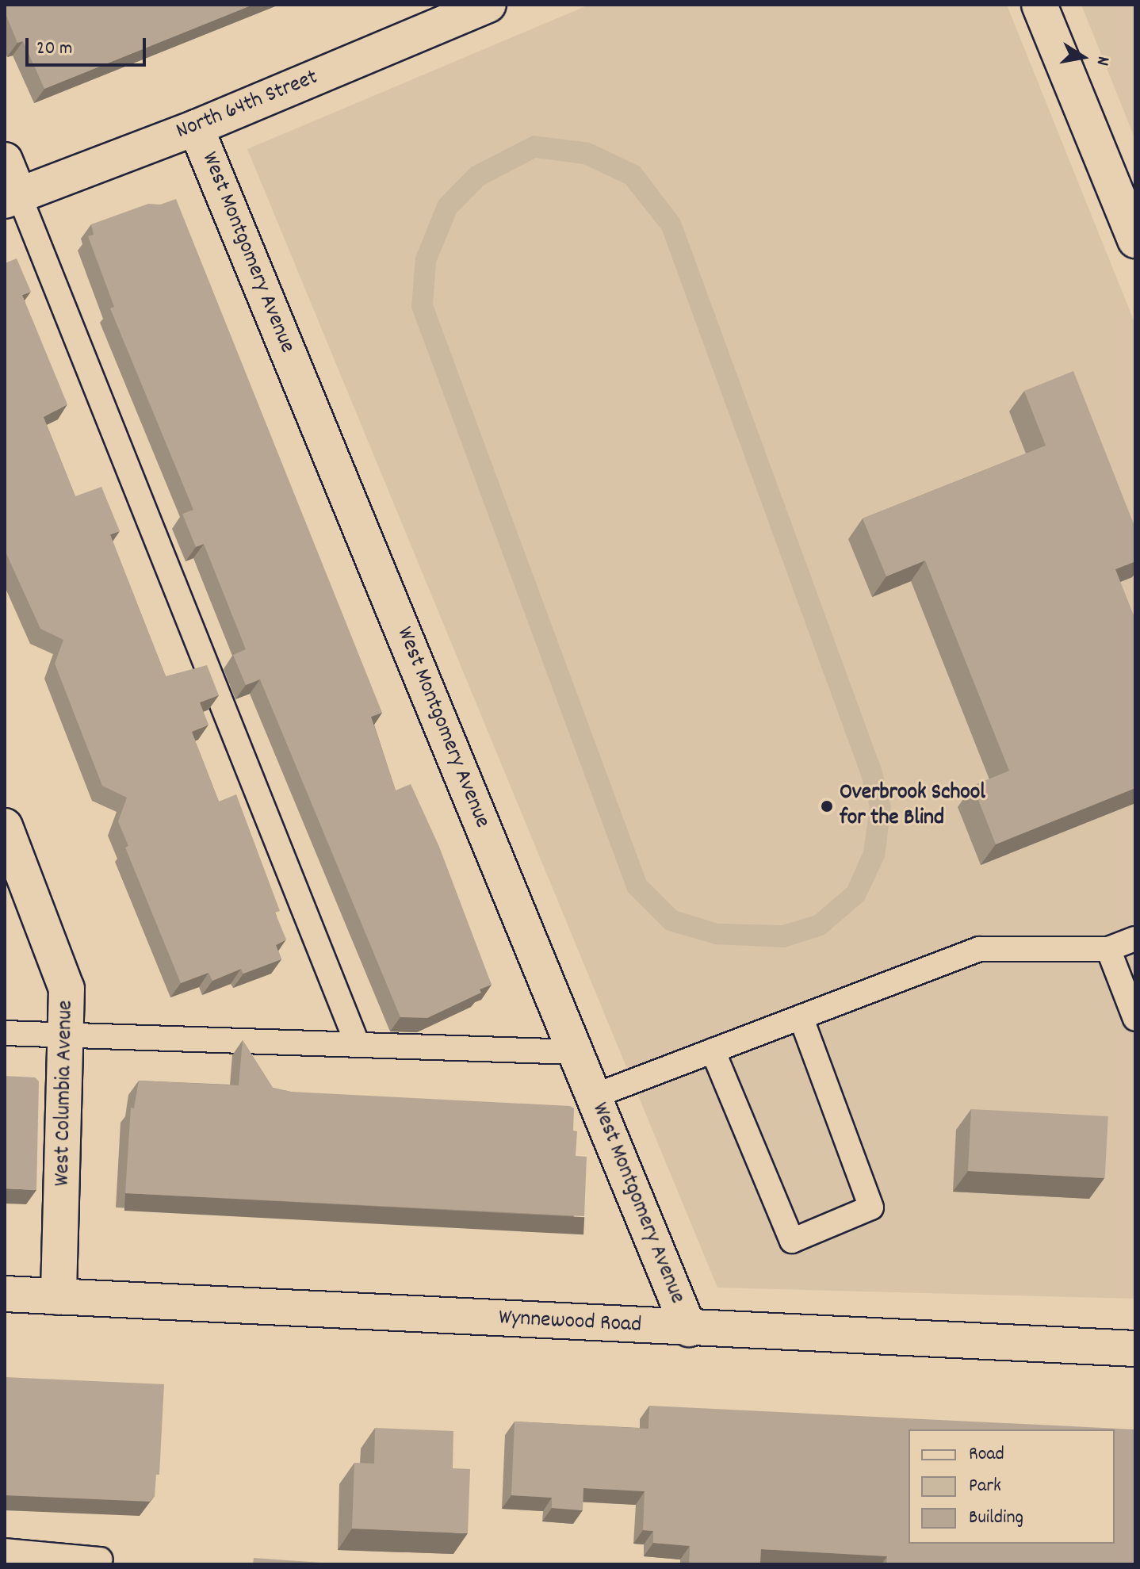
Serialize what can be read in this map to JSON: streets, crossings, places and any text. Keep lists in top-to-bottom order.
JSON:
{
  "streets": {
    "street": [
      "North 64th Street",
      "West Montgomery Avenue",
      "West Columbia Avenue",
      "Wynnewood Road"
    ]
  },
  "crossings": [
    ["North 64th Street", "West Montgomery Avenue"],
    ["West Montgomery Avenue", "Wynnewood Road"],
    ["West Columbia Avenue", "Wynnewood Road"]
  ],
  "places": ["Overbrook School for the Blind"],
  "legend": ["Road", "Park", "Building"],
  "scale_bar": "20 m",
  "north": "right"
}
